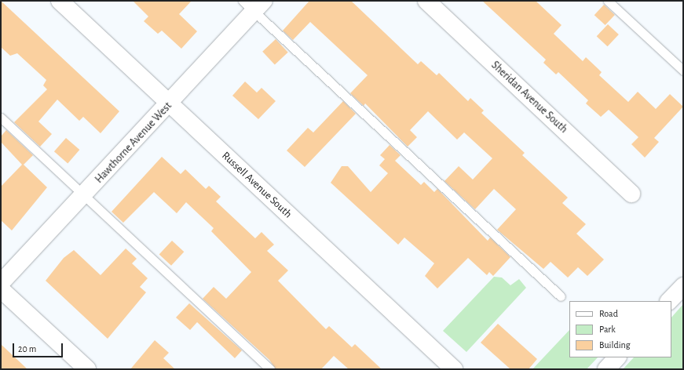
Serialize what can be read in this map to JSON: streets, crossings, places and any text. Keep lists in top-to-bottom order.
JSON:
{
  "streets": {
    "street": ["Sheridan Avenue South", "Hawthorne Avenue West", "Russell Avenue South"]
  },
  "crossings": [
    ["Hawthorne Avenue West", "Russell Avenue South"]
  ],
  "legend": ["Road", "Park", "Building"],
  "scale_bar": "20 m"
}
